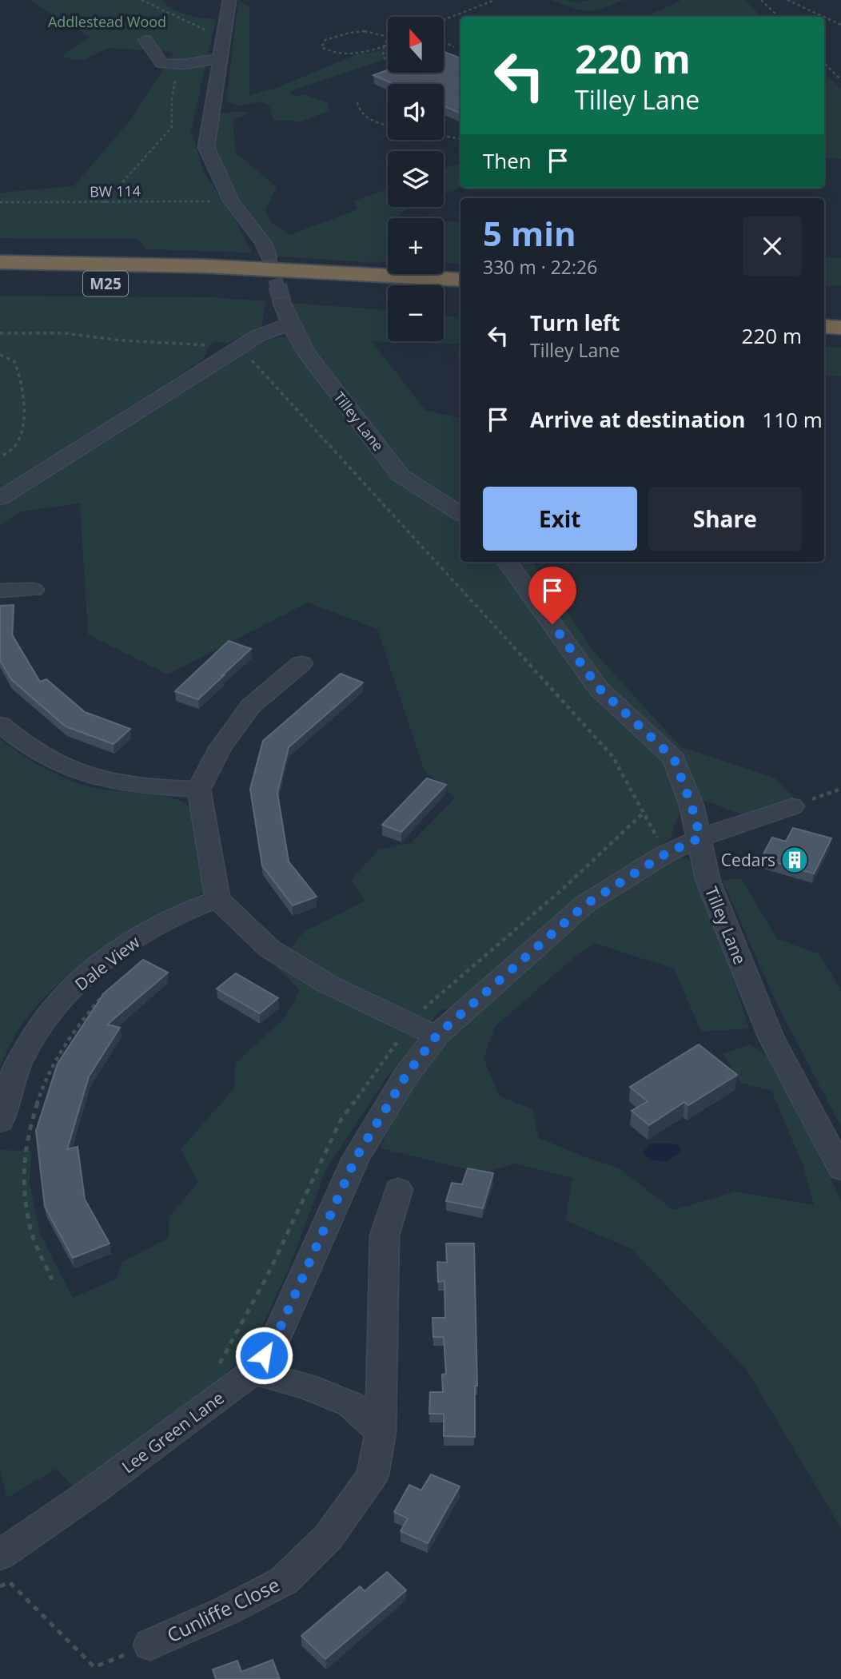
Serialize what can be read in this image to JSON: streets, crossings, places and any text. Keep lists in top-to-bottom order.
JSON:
{
  "streets": {
    "highway": ["M25"],
    "street": [
      "Tilley Lane",
      "Dale View",
      "Lee Green Lane",
      "Cunliffe Close"
    ],
    "path": ["BW 114"]
  },
  "crossings": [
    ["Tilley Lane", "Lee Green Lane"]
  ],
  "parks": ["Addlestead Wood"],
  "places": {
    "building": ["Cedars"]
  },
  "north": "top",
  "page": {
    "map_buttons": ["+", "−"],
    "turn": ["220 m", "Tilley Lane"],
    "then": "Then",
    "heading": ["5 min", "330 m · 22:26"],
    "list": [
      {
        "name": "Turn left",
        "note": "Tilley Lane",
        "value": "220 m"
      },
      {
        "name": "Arrive at destination",
        "value": "110 m"
      }
    ],
    "buttons": ["Exit", "Share"]
  }
}
